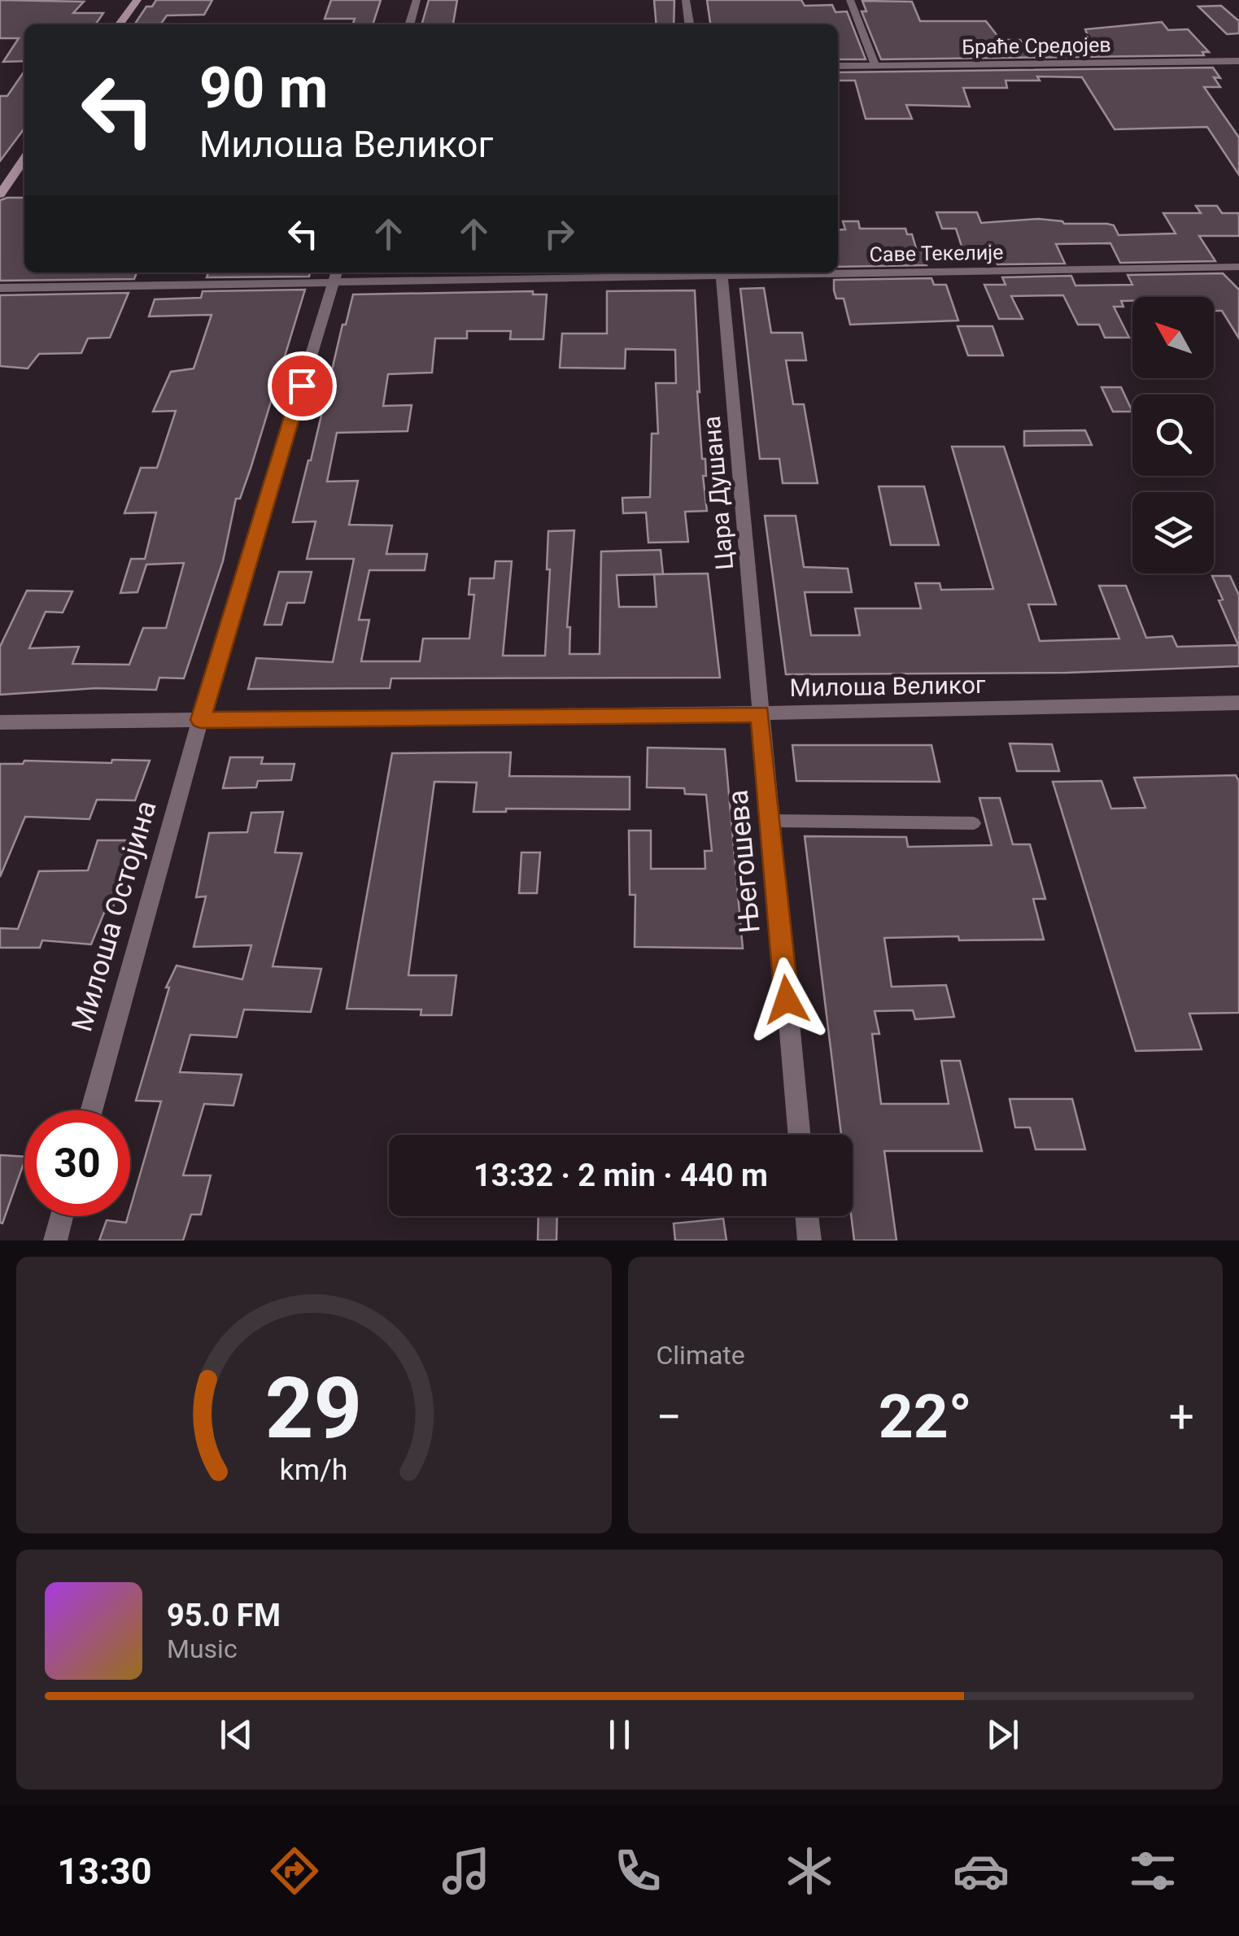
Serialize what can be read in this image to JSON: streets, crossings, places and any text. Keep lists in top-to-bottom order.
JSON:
{
  "streets": {
    "street": [
      "Браће Средојев",
      "Саве Текелије",
      "Цара Душана",
      "Милоша Великог",
      "Његошева",
      "Милоша Остојина"
    ]
  },
  "crossings": [
    ["Саве Текелије", "Милоша Остојина"],
    ["Цара Душана", "Милоша Великог"],
    ["Цара Душана", "Његошева"],
    ["Милоша Великог", "Његошева"],
    ["Милоша Великог", "Милоша Остојина"]
  ],
  "north": "top left",
  "page": {
    "turn": ["90 m", "Милоша Великог"],
    "limit": "30",
    "trip": "13:32 · 2 min · 440 m",
    "tile": "Climate",
    "heat": ["−", "22°", "+"],
    "song": ["95.0 FM", "Music"],
    "tabs": "13:30",
    "gauge": ["29", "km/h"]
  }
}
